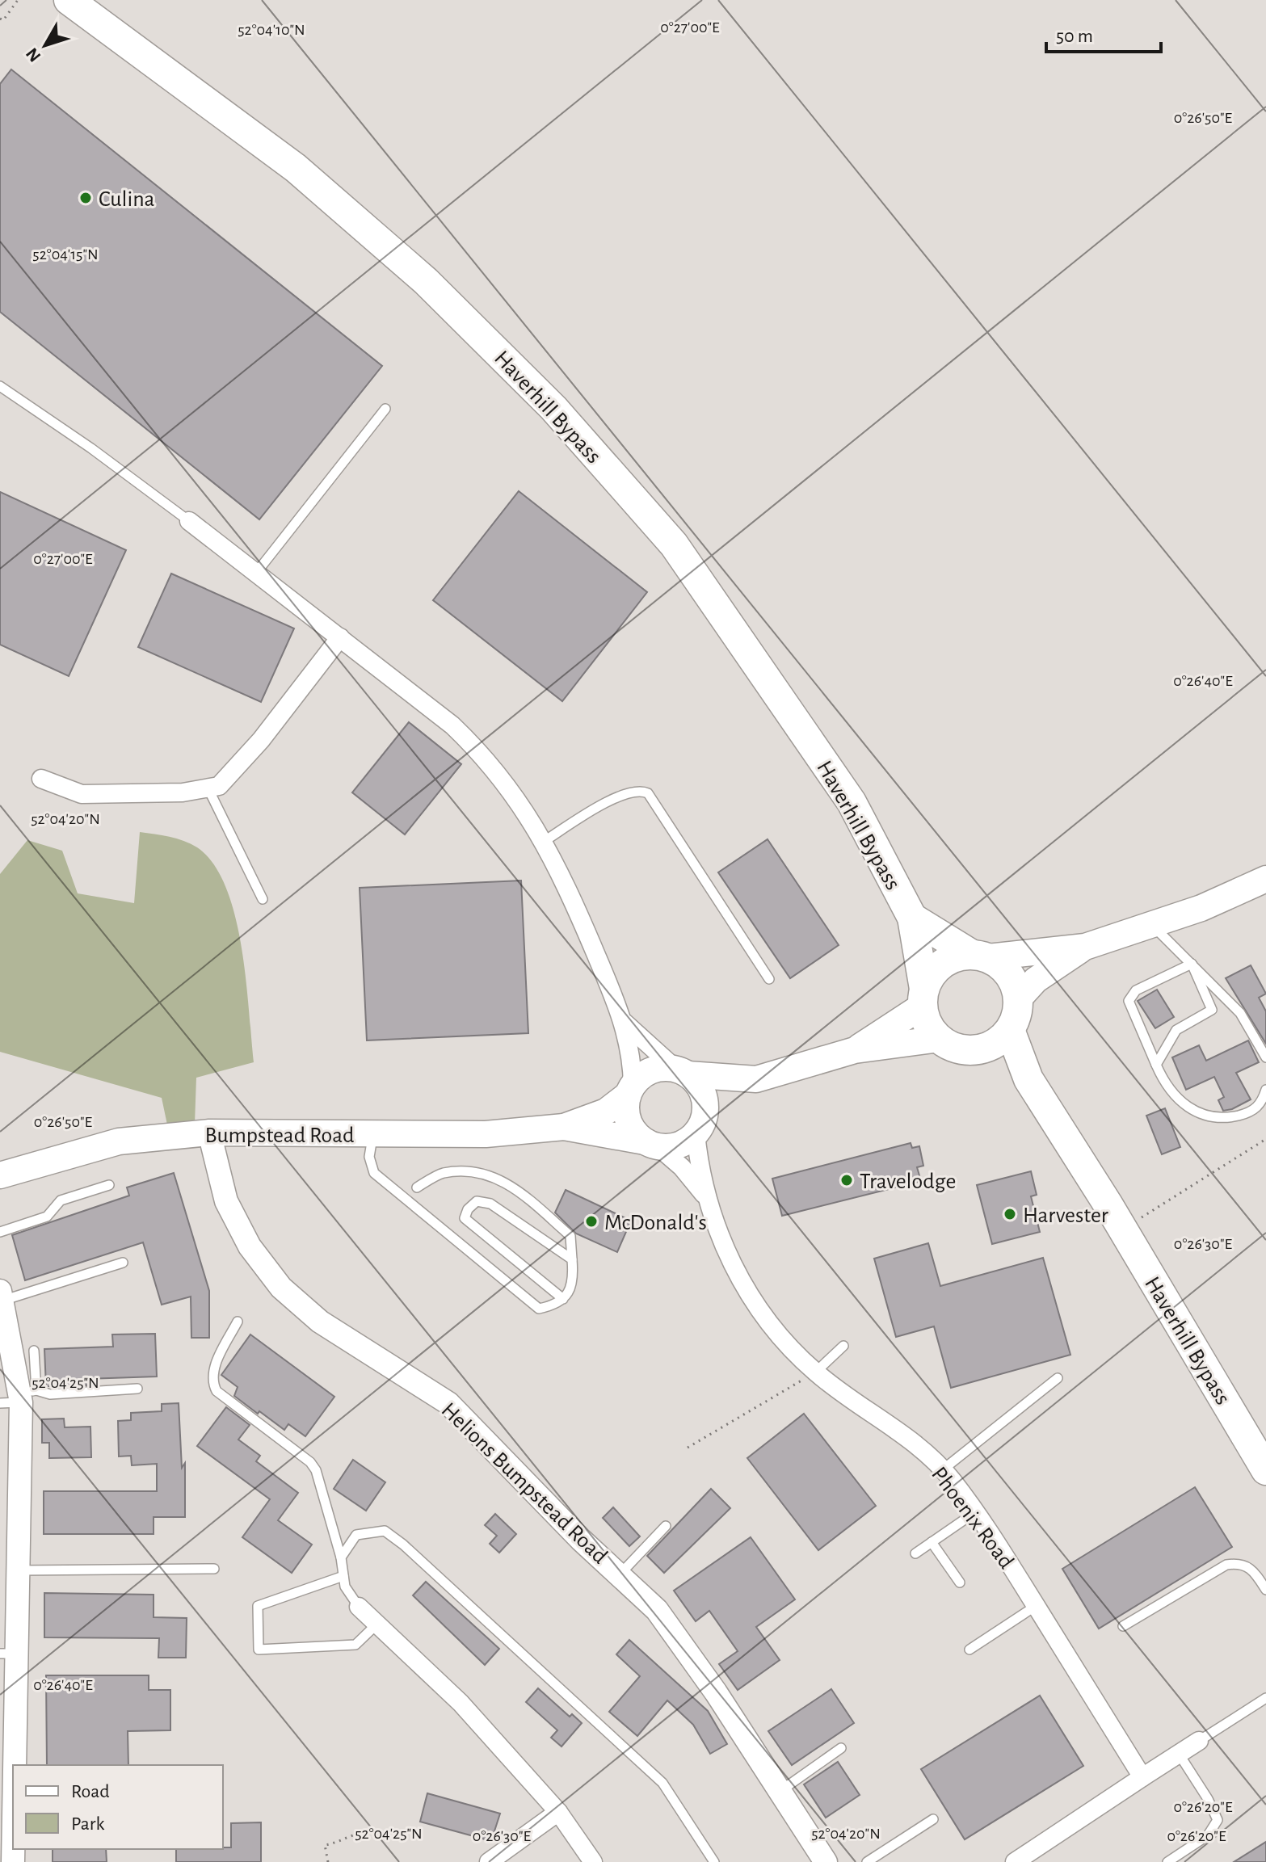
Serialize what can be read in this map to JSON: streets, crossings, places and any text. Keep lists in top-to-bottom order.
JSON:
{
  "streets": {
    "main road": ["Haverhill Bypass", "Bumpstead Road"],
    "street": ["Helions Bumpstead Road", "Phoenix Road"]
  },
  "crossings": [
    ["Bumpstead Road", "Helions Bumpstead Road"],
    ["Bumpstead Road", "Phoenix Road"]
  ],
  "places": [
    "Culina",
    "Travelodge",
    "Harvester",
    "McDonald's"
  ],
  "legend": ["Road", "Park"],
  "scale_bar": "50 m",
  "north": "bottom left",
  "coordinates": [
    "0°27'00\"E",
    "52°04'10\"N",
    "0°26'50\"E",
    "52°04'15\"N",
    "0°26'40\"E",
    "52°04'20\"N",
    "0°26'30\"E",
    "52°04'25\"N",
    "0°26'20\"E"
  ]
}
